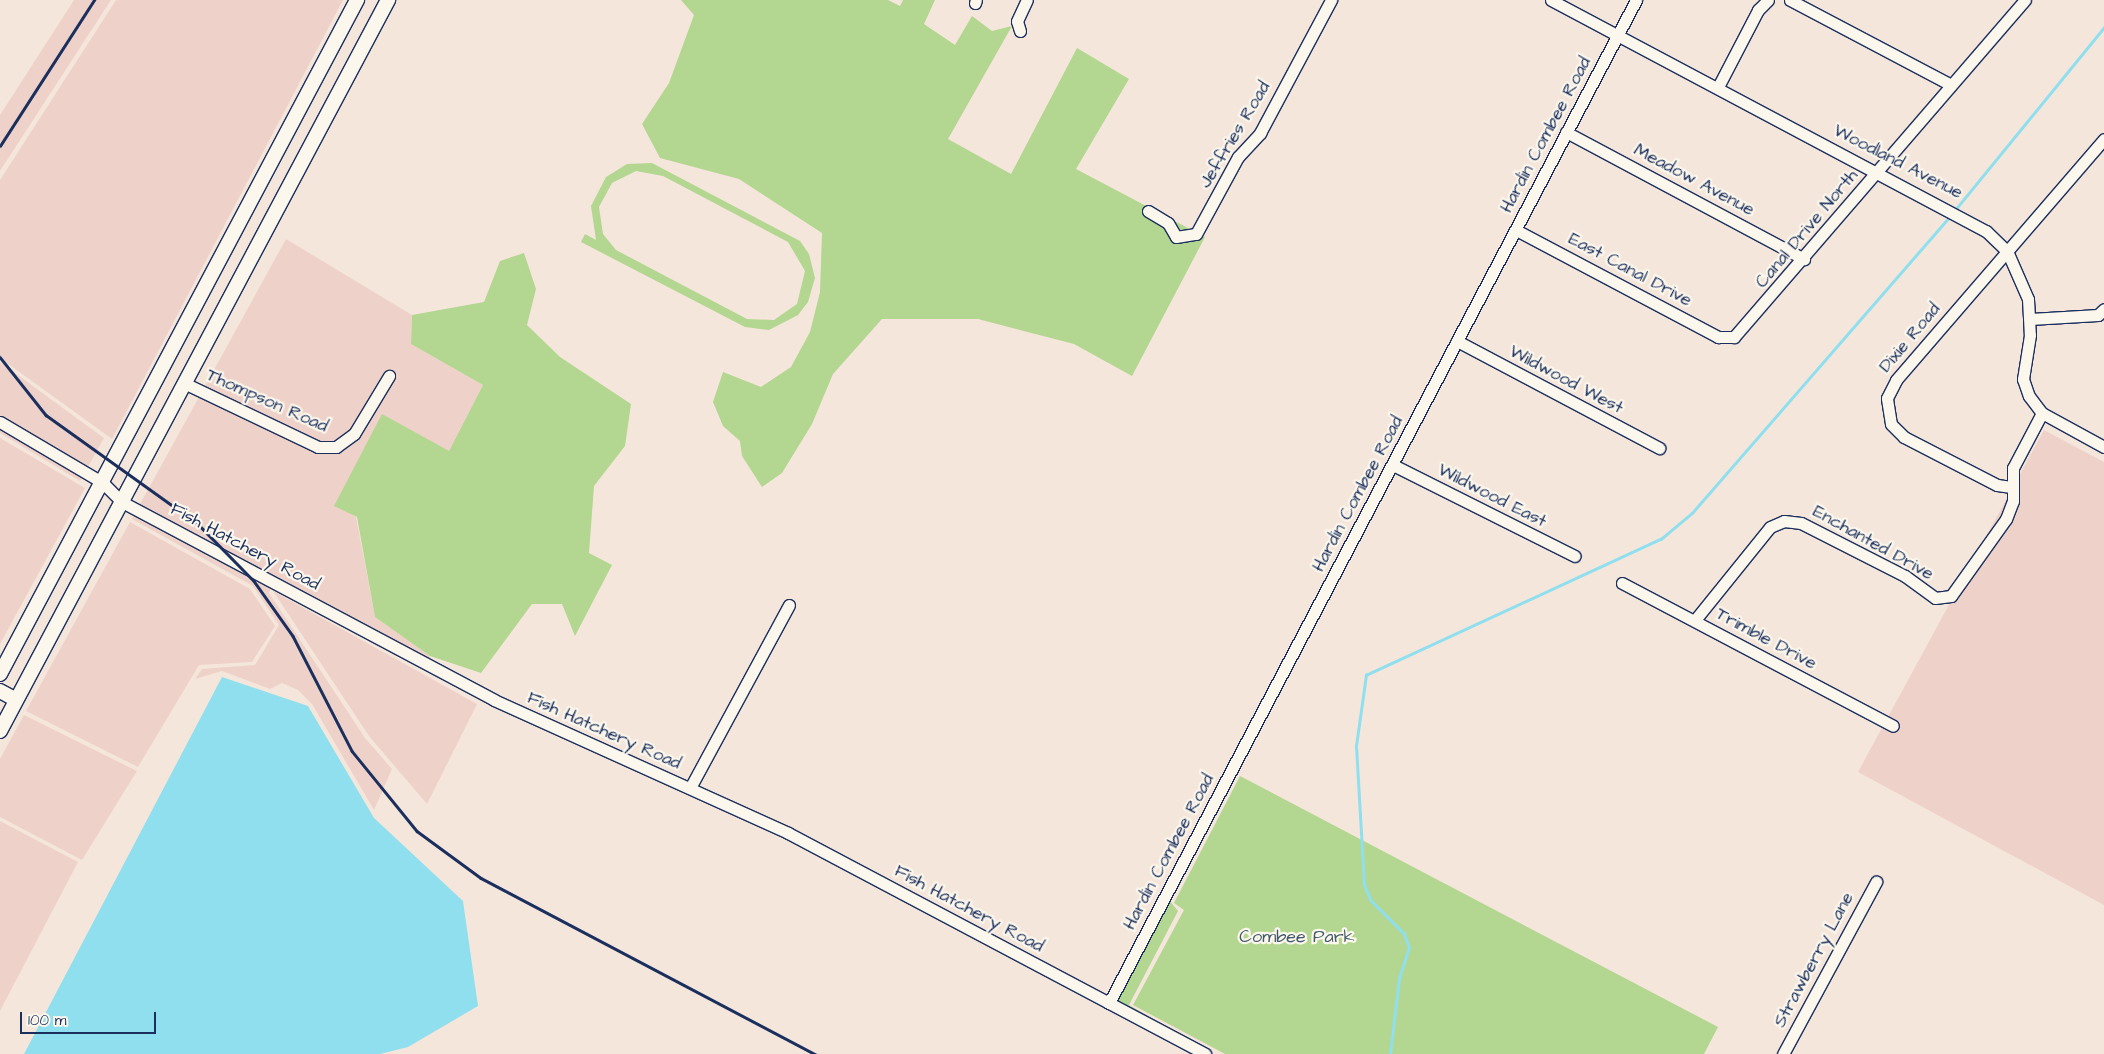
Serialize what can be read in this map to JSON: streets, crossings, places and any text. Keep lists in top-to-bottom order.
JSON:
{
  "streets": {
    "street": [
      "Jeffries Road",
      "Hardin Combee Road",
      "Woodland Avenue",
      "Meadow Avenue",
      "Canal Drive North",
      "East Canal Drive",
      "Dixie Road",
      "Wildwood West",
      "Thompson Road",
      "Wildwood East",
      "Enchanted Drive",
      "Fish Hatchery Road",
      "Trimble Drive",
      "Strawberry Lane"
    ]
  },
  "crossings": [
    ["Hardin Combee Road", "Woodland Avenue"],
    ["Hardin Combee Road", "Meadow Avenue"],
    ["Hardin Combee Road", "East Canal Drive"],
    ["Hardin Combee Road", "Wildwood West"],
    ["Hardin Combee Road", "Wildwood East"],
    ["Hardin Combee Road", "Fish Hatchery Road"],
    ["Woodland Avenue", "Canal Drive North"],
    ["Woodland Avenue", "Dixie Road"],
    ["Meadow Avenue", "Canal Drive North"],
    ["Canal Drive North", "East Canal Drive"],
    ["Dixie Road", "Enchanted Drive"],
    ["Enchanted Drive", "Trimble Drive"]
  ],
  "parks": ["Combee Park"],
  "scale_bar": "100 m"
}
